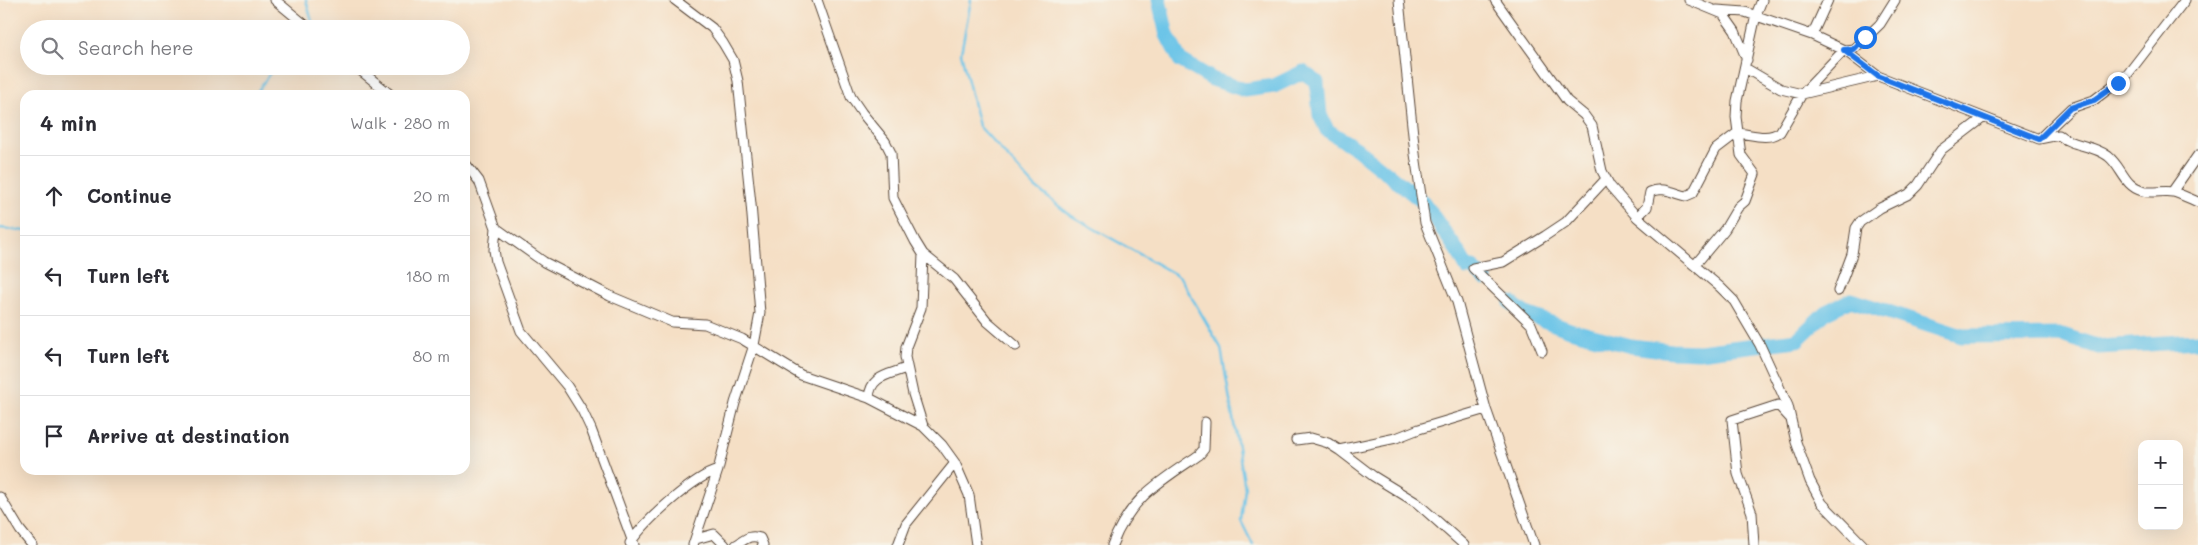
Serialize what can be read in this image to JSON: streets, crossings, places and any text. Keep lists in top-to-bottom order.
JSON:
{
  "page": {
    "search": "Search here",
    "heading": ["4 min", "Walk · 280 m"],
    "list": [
      ["Continue", "20 m"],
      ["Turn left", "180 m"],
      ["Turn left", "80 m"],
      "Arrive at destination"
    ],
    "map_buttons": ["+", "−"]
  }
}
